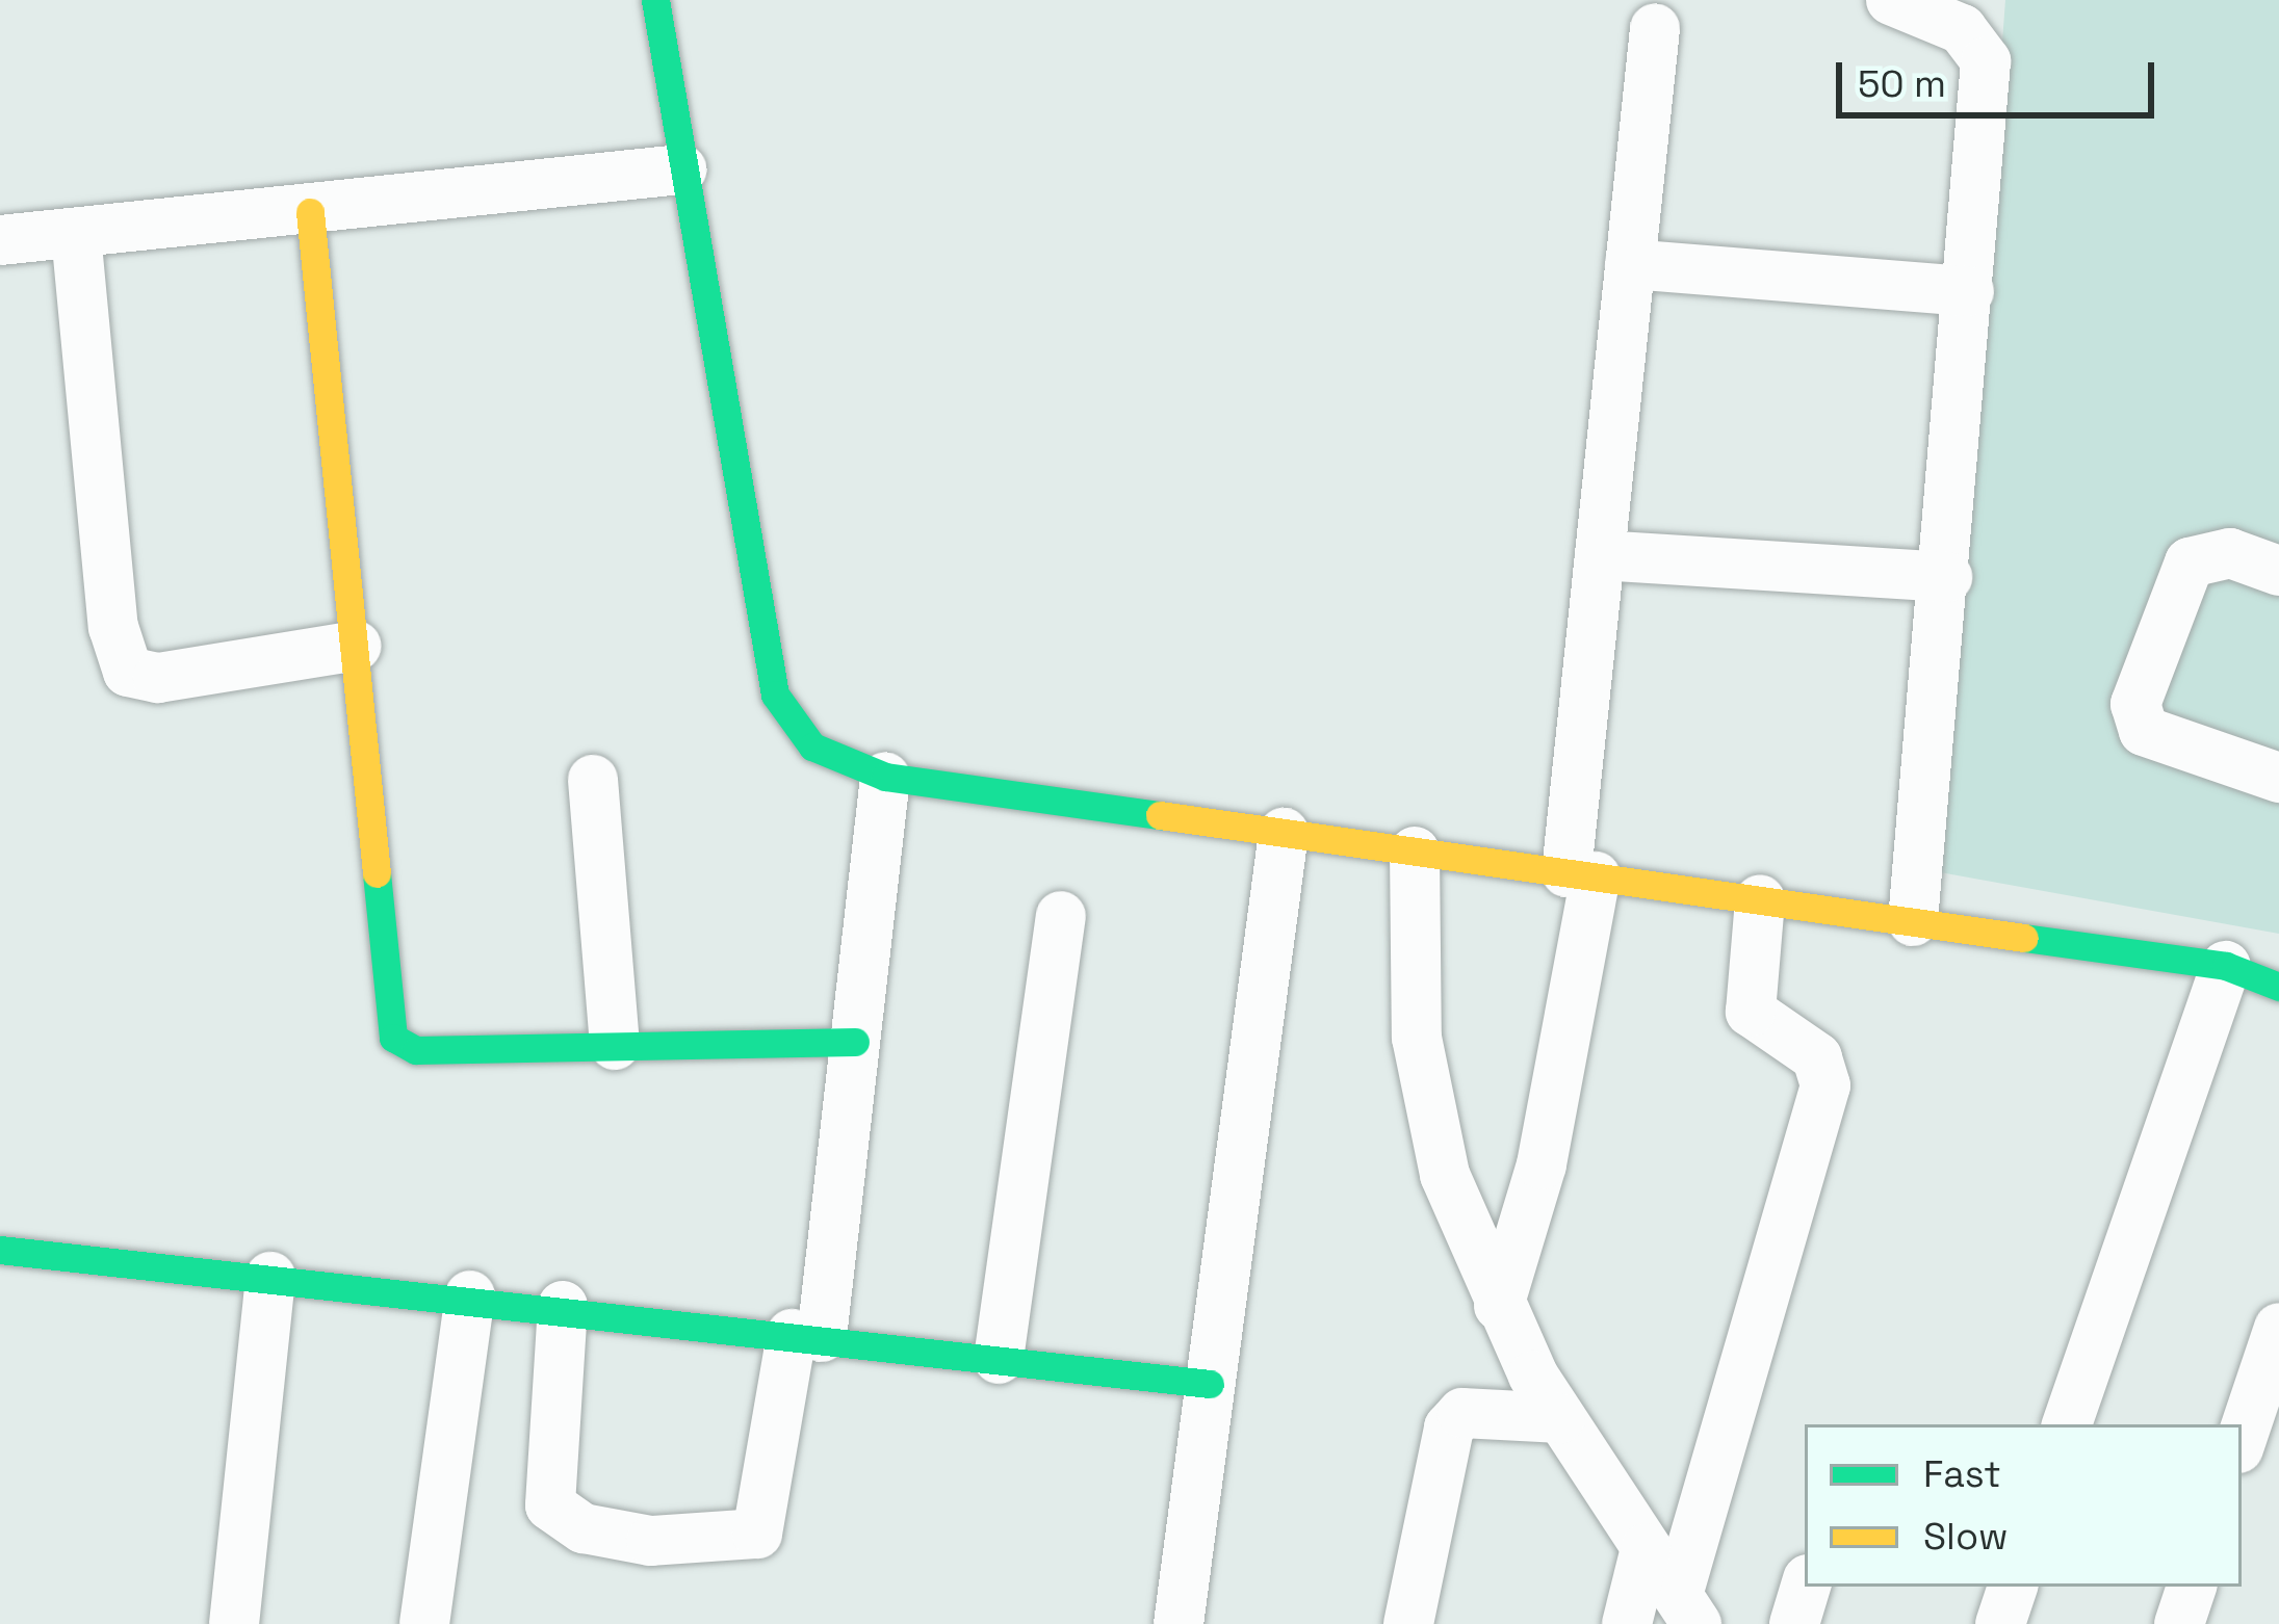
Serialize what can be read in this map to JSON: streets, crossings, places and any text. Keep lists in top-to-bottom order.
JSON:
{
  "legend": ["Fast", "Slow"],
  "scale_bar": "50 m"
}
